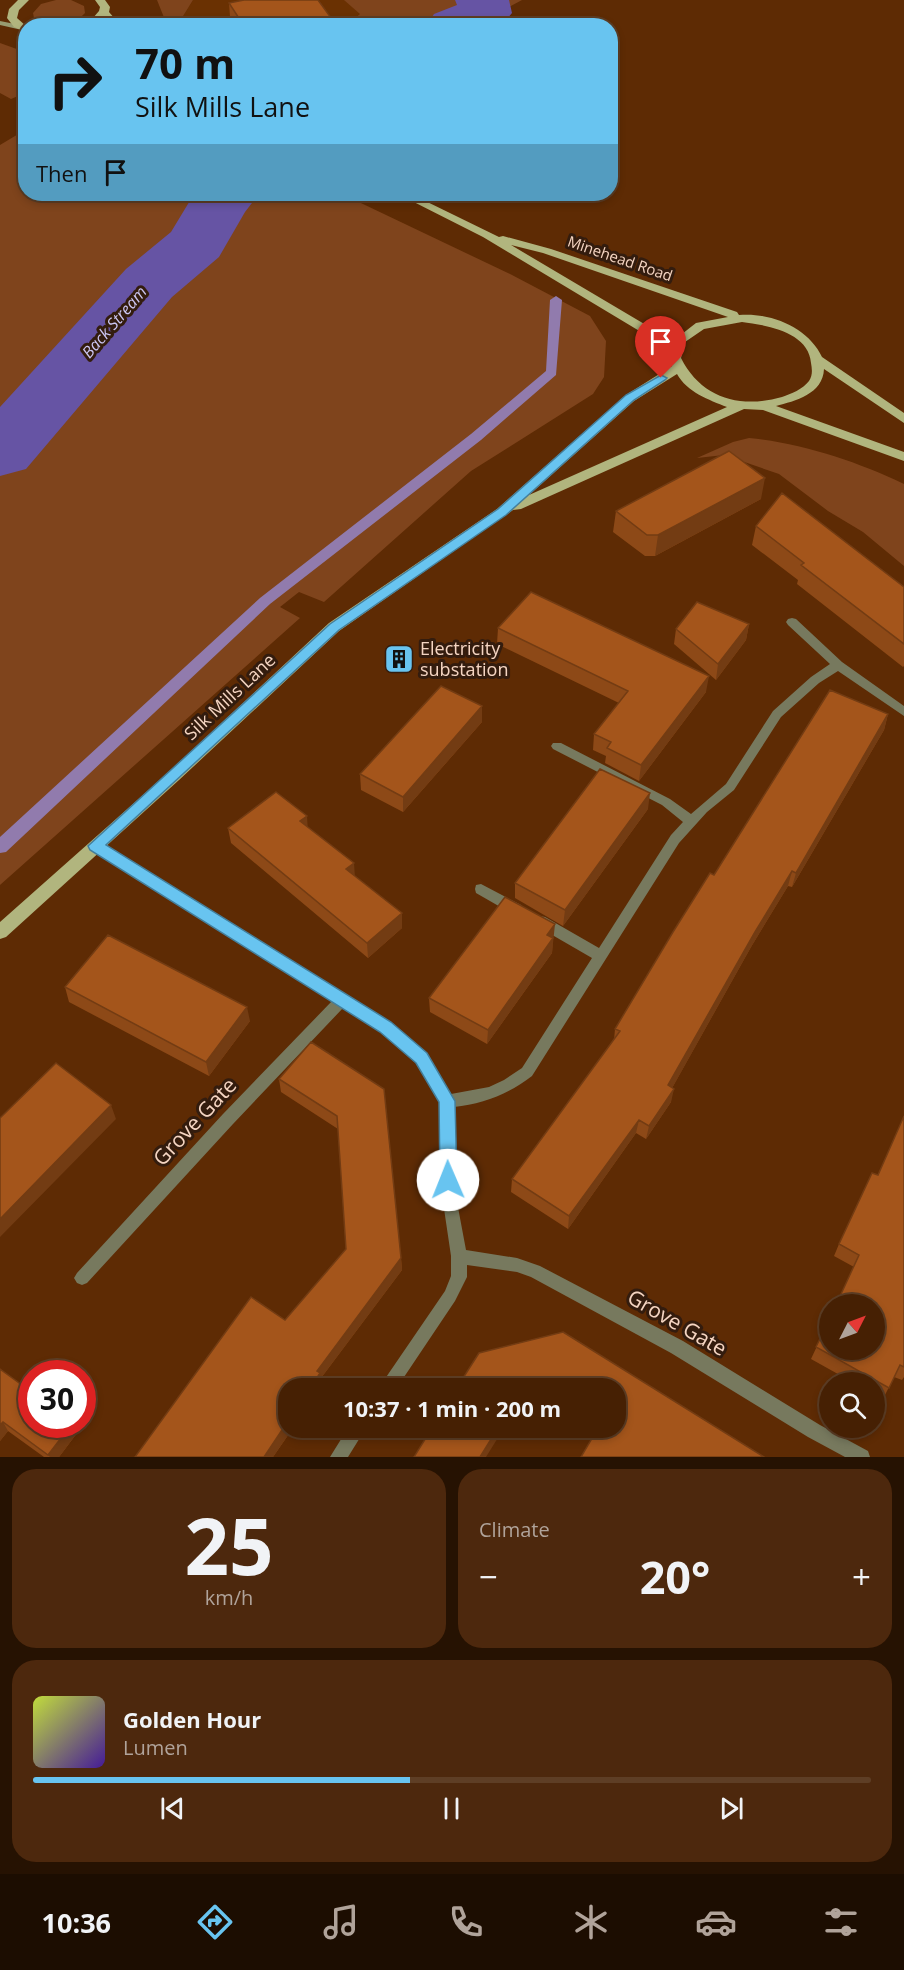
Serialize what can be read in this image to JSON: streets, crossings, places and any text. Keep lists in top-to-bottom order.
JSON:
{
  "streets": {
    "main road": ["Minehead Road", "Silk Mills Lane"],
    "street": ["Grove Gate"]
  },
  "crossings": [
    ["Minehead Road", "Silk Mills Lane"]
  ],
  "water": ["Back Stream"],
  "places": {
    "building": ["Electricity substation"]
  },
  "north": "top right",
  "page": {
    "turn": ["70 m", "Silk Mills Lane"],
    "then": "Then",
    "limit": "30",
    "trip": "10:37 · 1 min · 200 m",
    "tile": [
      ["25", "km/h"],
      "Climate"
    ],
    "heat": ["−", "20°", "+"],
    "song": ["Golden Hour", "Lumen"],
    "tabs": "10:36"
  }
}
